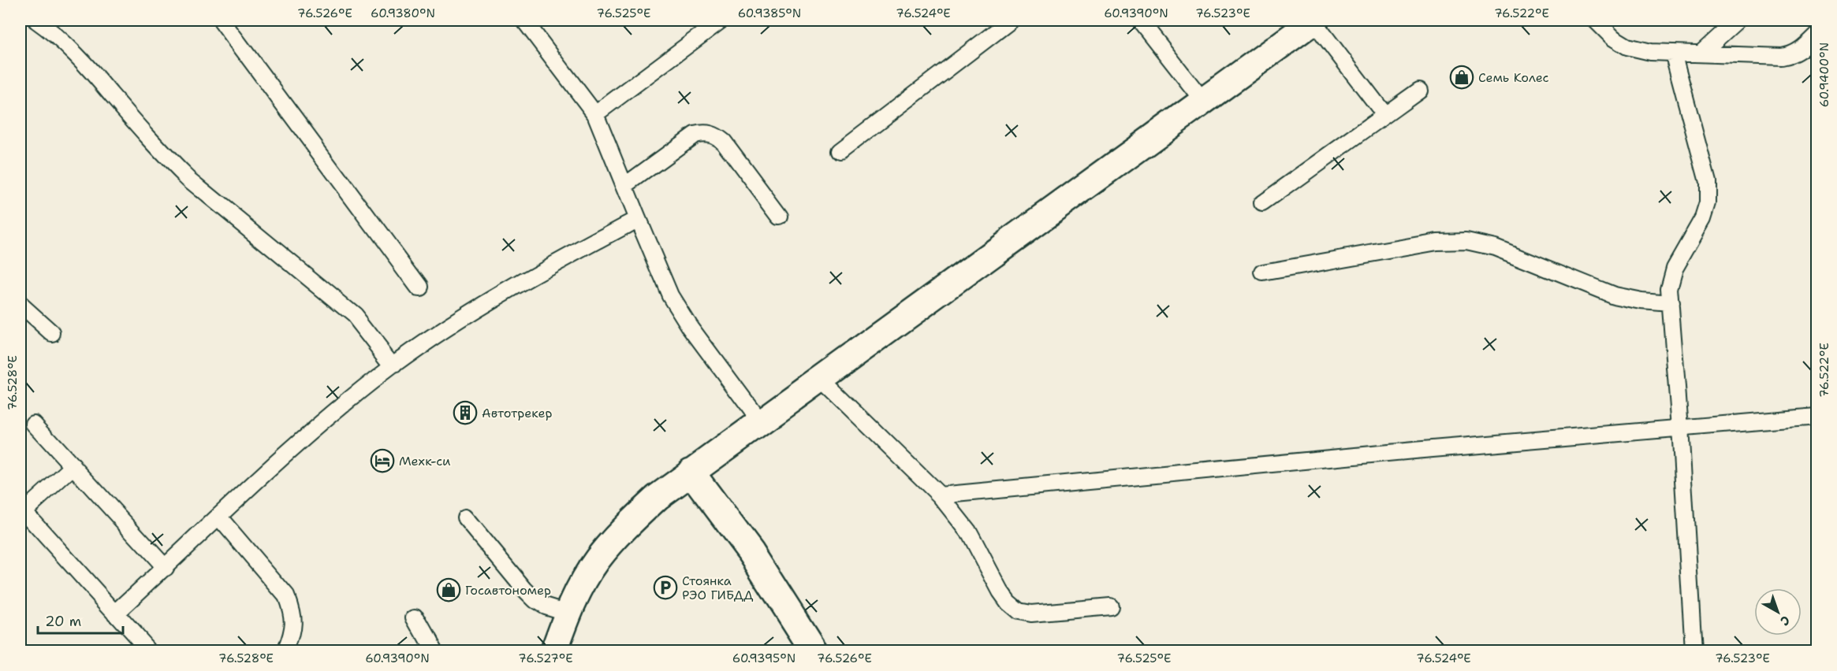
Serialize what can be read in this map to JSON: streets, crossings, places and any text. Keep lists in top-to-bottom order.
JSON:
{
  "places": {
    "shop": ["Семь Колес", "Госавтономер"],
    "building": ["Автотрекер"],
    "hotel": ["Мехк-си"],
    "parking": ["Стоянка РЭО ГИБДД"]
  },
  "scale_bar": "20 m",
  "north": "bottom right",
  "coordinates": [
    "76.526°E",
    "60.9380°N",
    "76.525°E",
    "60.9385°N",
    "76.524°E",
    "60.9390°N",
    "76.523°E",
    "76.522°E",
    "60.9400°N",
    "76.528°E",
    "76.527°E",
    "60.9395°N"
  ]
}
